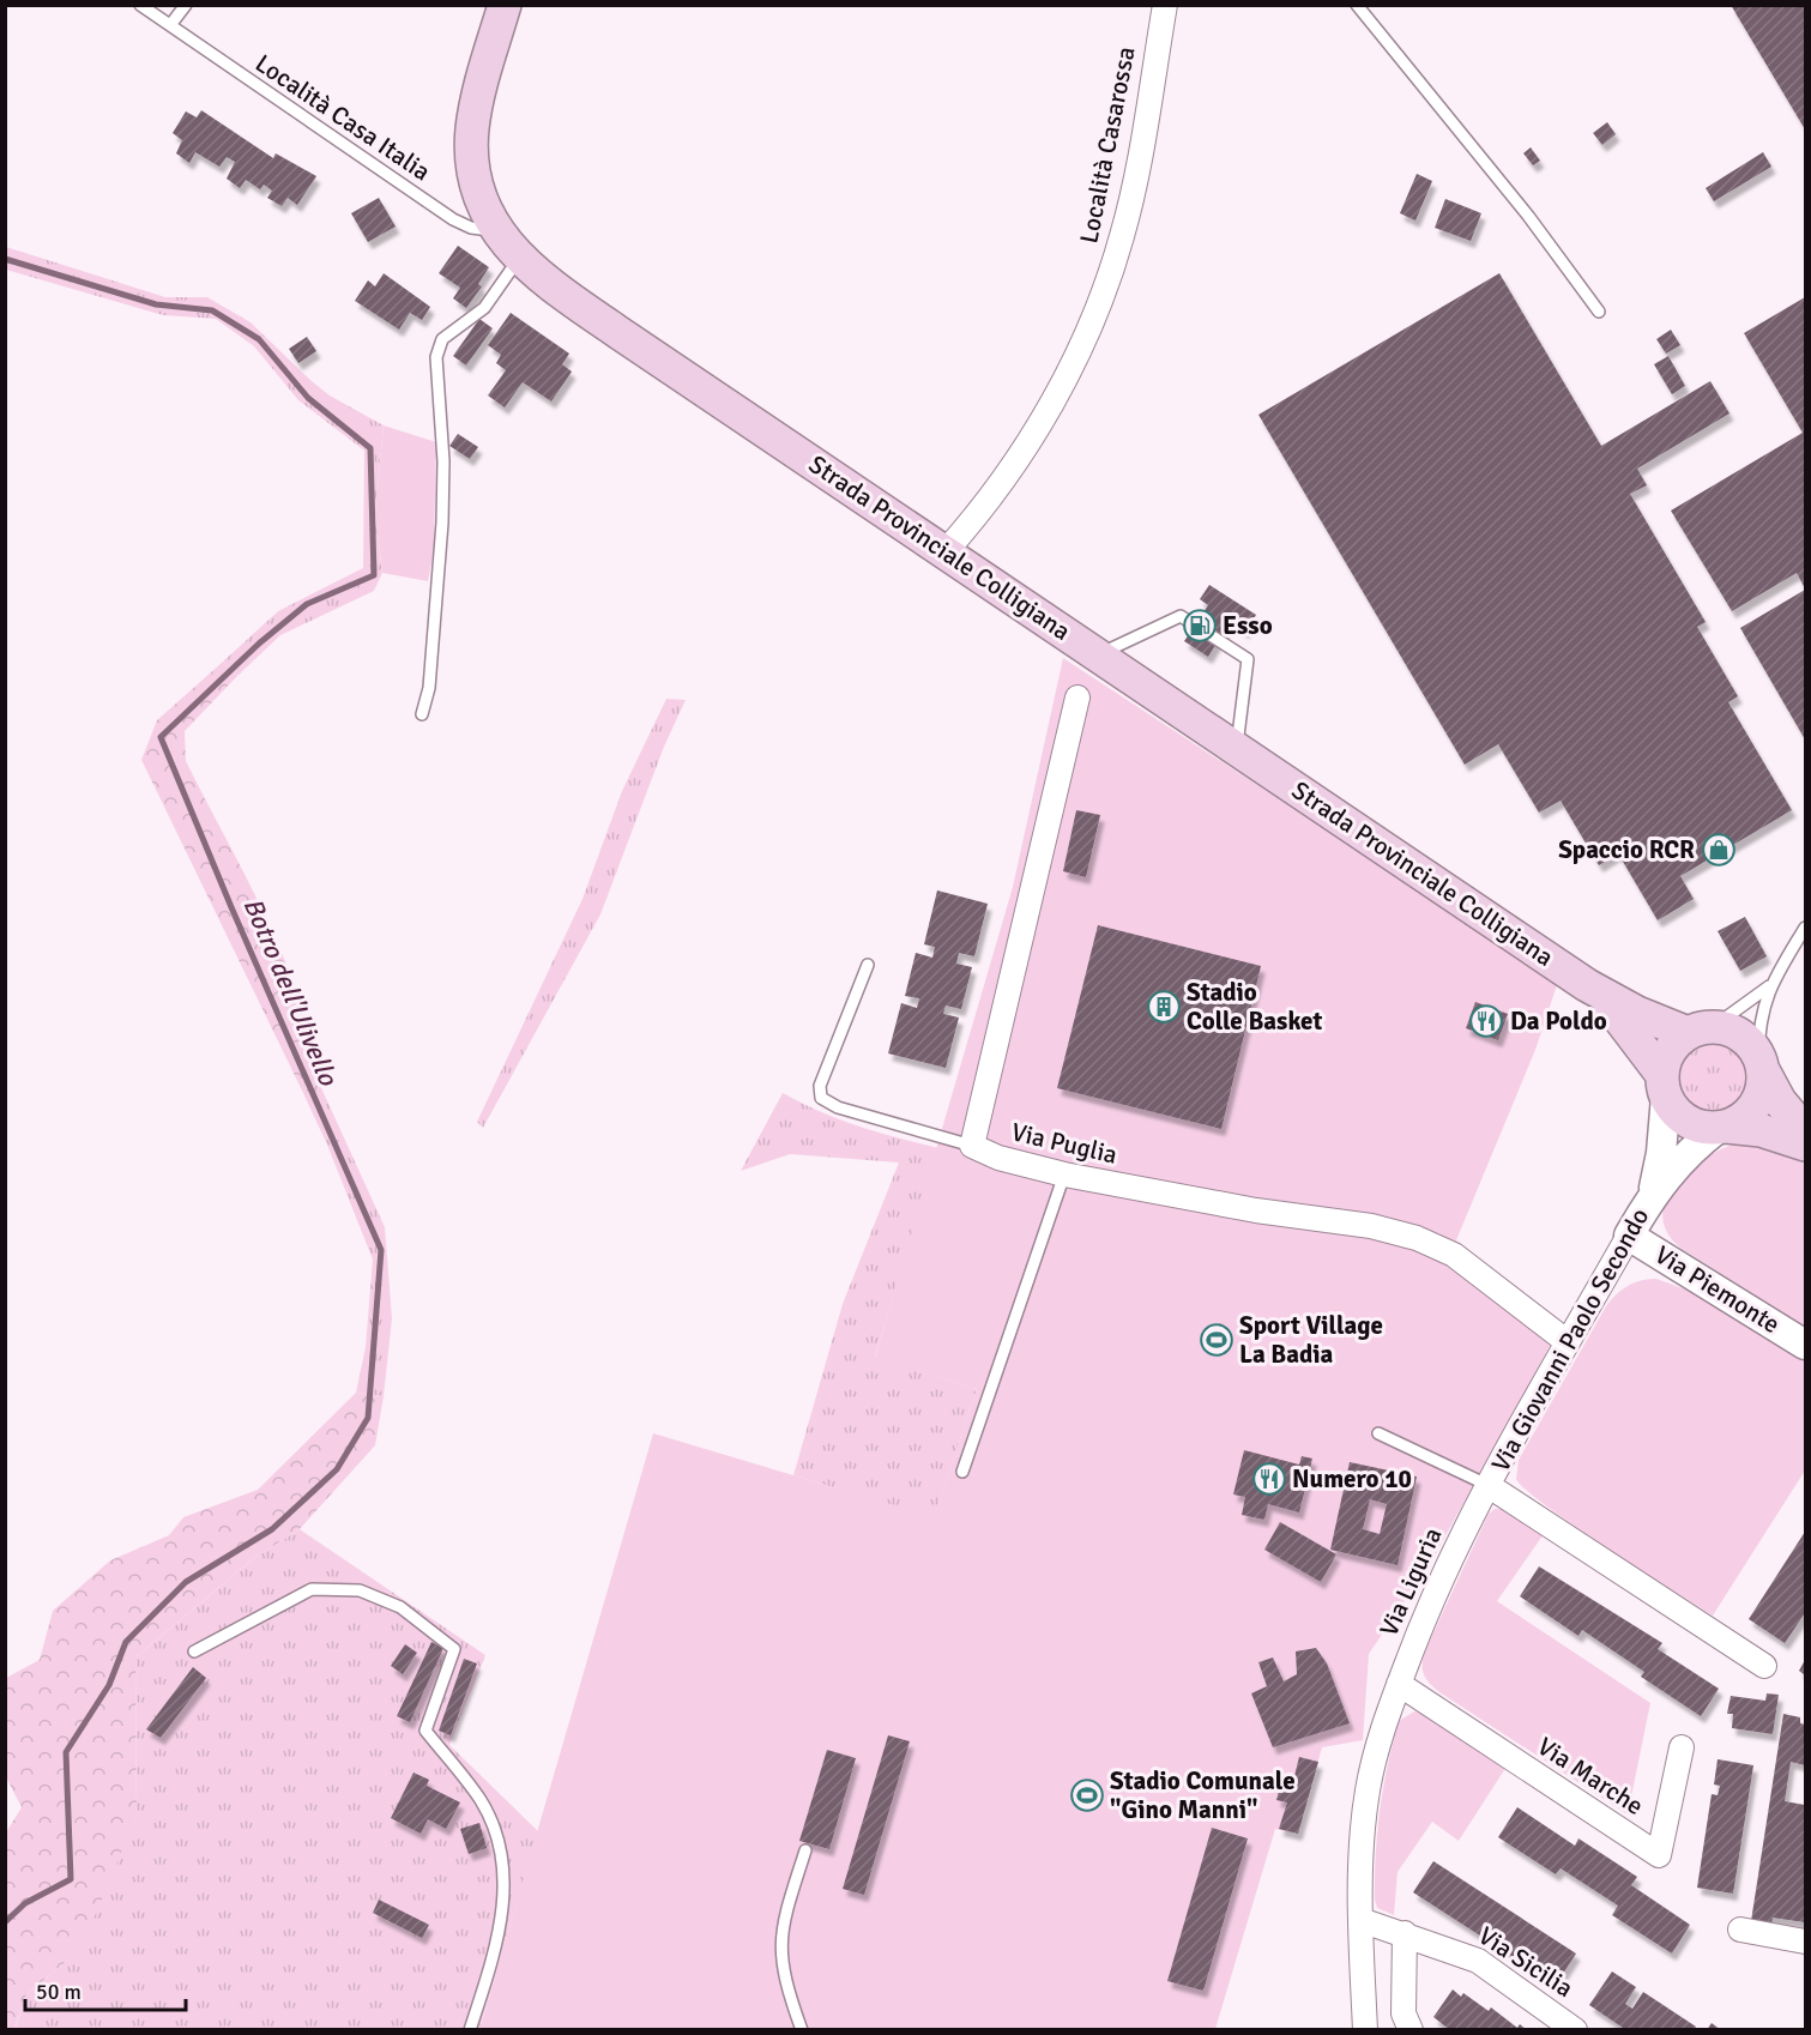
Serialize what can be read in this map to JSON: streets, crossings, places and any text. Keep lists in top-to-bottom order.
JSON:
{
  "streets": {
    "main road": ["Strada Provinciale Colligiana"],
    "street": [
      "Località Casarossa",
      "Via Puglia",
      "Via Piemonte",
      "Via Giovanni Paolo Secondo",
      "Via Liguria",
      "Via Marche",
      "Via Sicilia"
    ],
    "lane": ["Località Casa Italia"]
  },
  "crossings": [
    ["Località Casa Italia", "Strada Provinciale Colligiana"],
    ["Località Casarossa", "Strada Provinciale Colligiana"],
    ["Strada Provinciale Colligiana", "Via Giovanni Paolo Secondo"],
    ["Via Puglia", "Via Giovanni Paolo Secondo"],
    ["Via Piemonte", "Via Giovanni Paolo Secondo"],
    ["Via Giovanni Paolo Secondo", "Via Liguria"],
    ["Via Liguria", "Via Marche"],
    ["Via Liguria", "Via Sicilia"]
  ],
  "water": ["Botro dell'Ulivello"],
  "places": {
    "fuel station": ["Esso"],
    "shop": ["Spaccio RCR"],
    "building": ["Stadio Colle Basket"],
    "restaurant": ["Da Poldo", "Numero 10"],
    "sports": ["Sport Village La Badia", "Stadio Comunale \"Gino Manni\""]
  },
  "scale_bar": "50 m"
}
